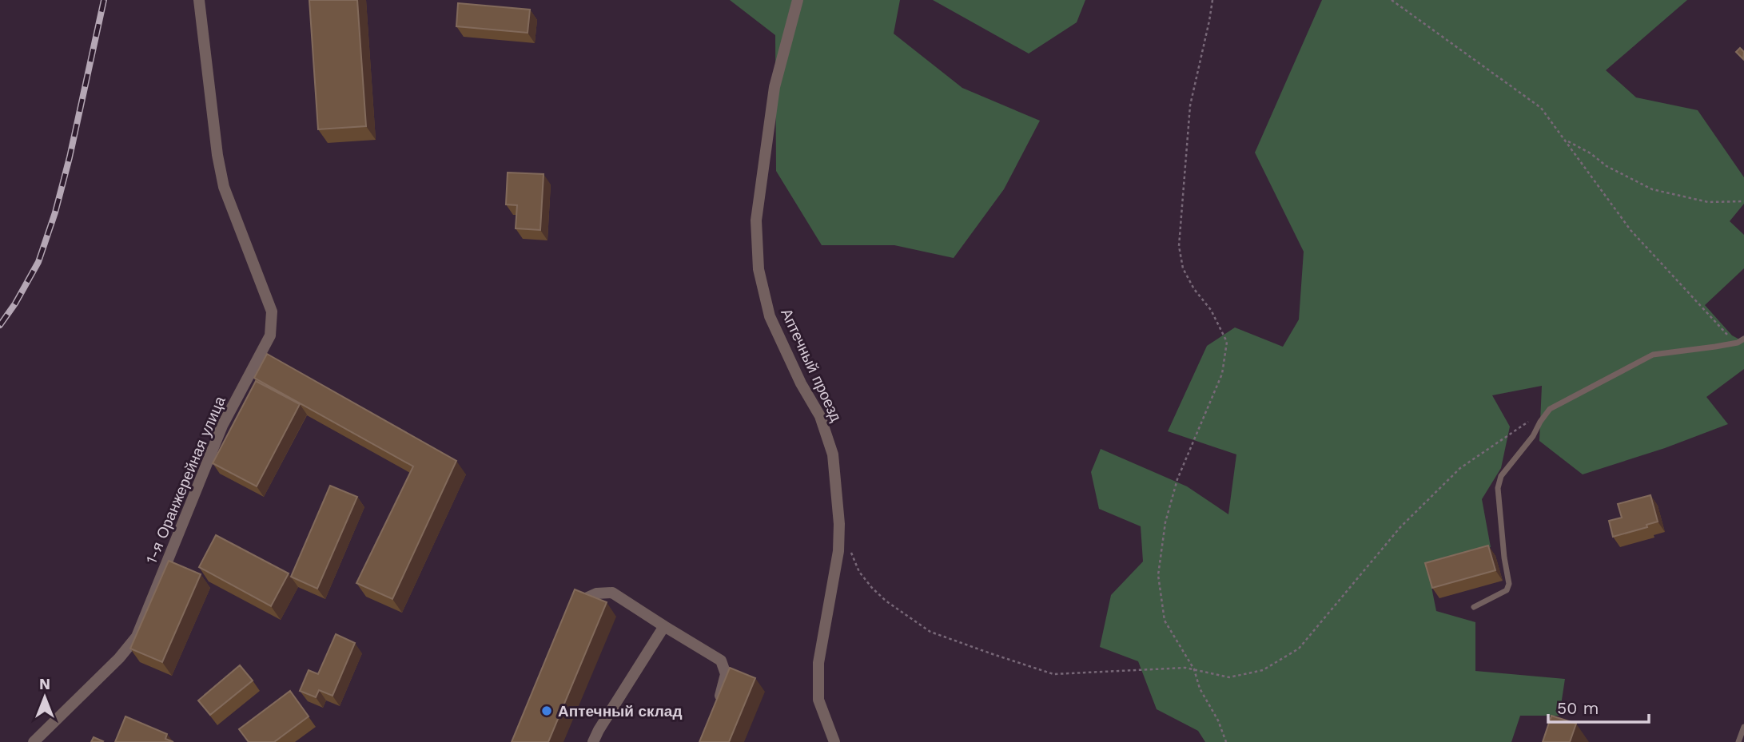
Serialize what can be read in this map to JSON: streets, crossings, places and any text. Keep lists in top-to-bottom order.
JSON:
{
  "streets": {
    "street": ["Аптечный проезд", "1-я Оранжерейная улица"]
  },
  "places": ["Аптечный склад"],
  "scale_bar": "50 m",
  "north": "top"
}
